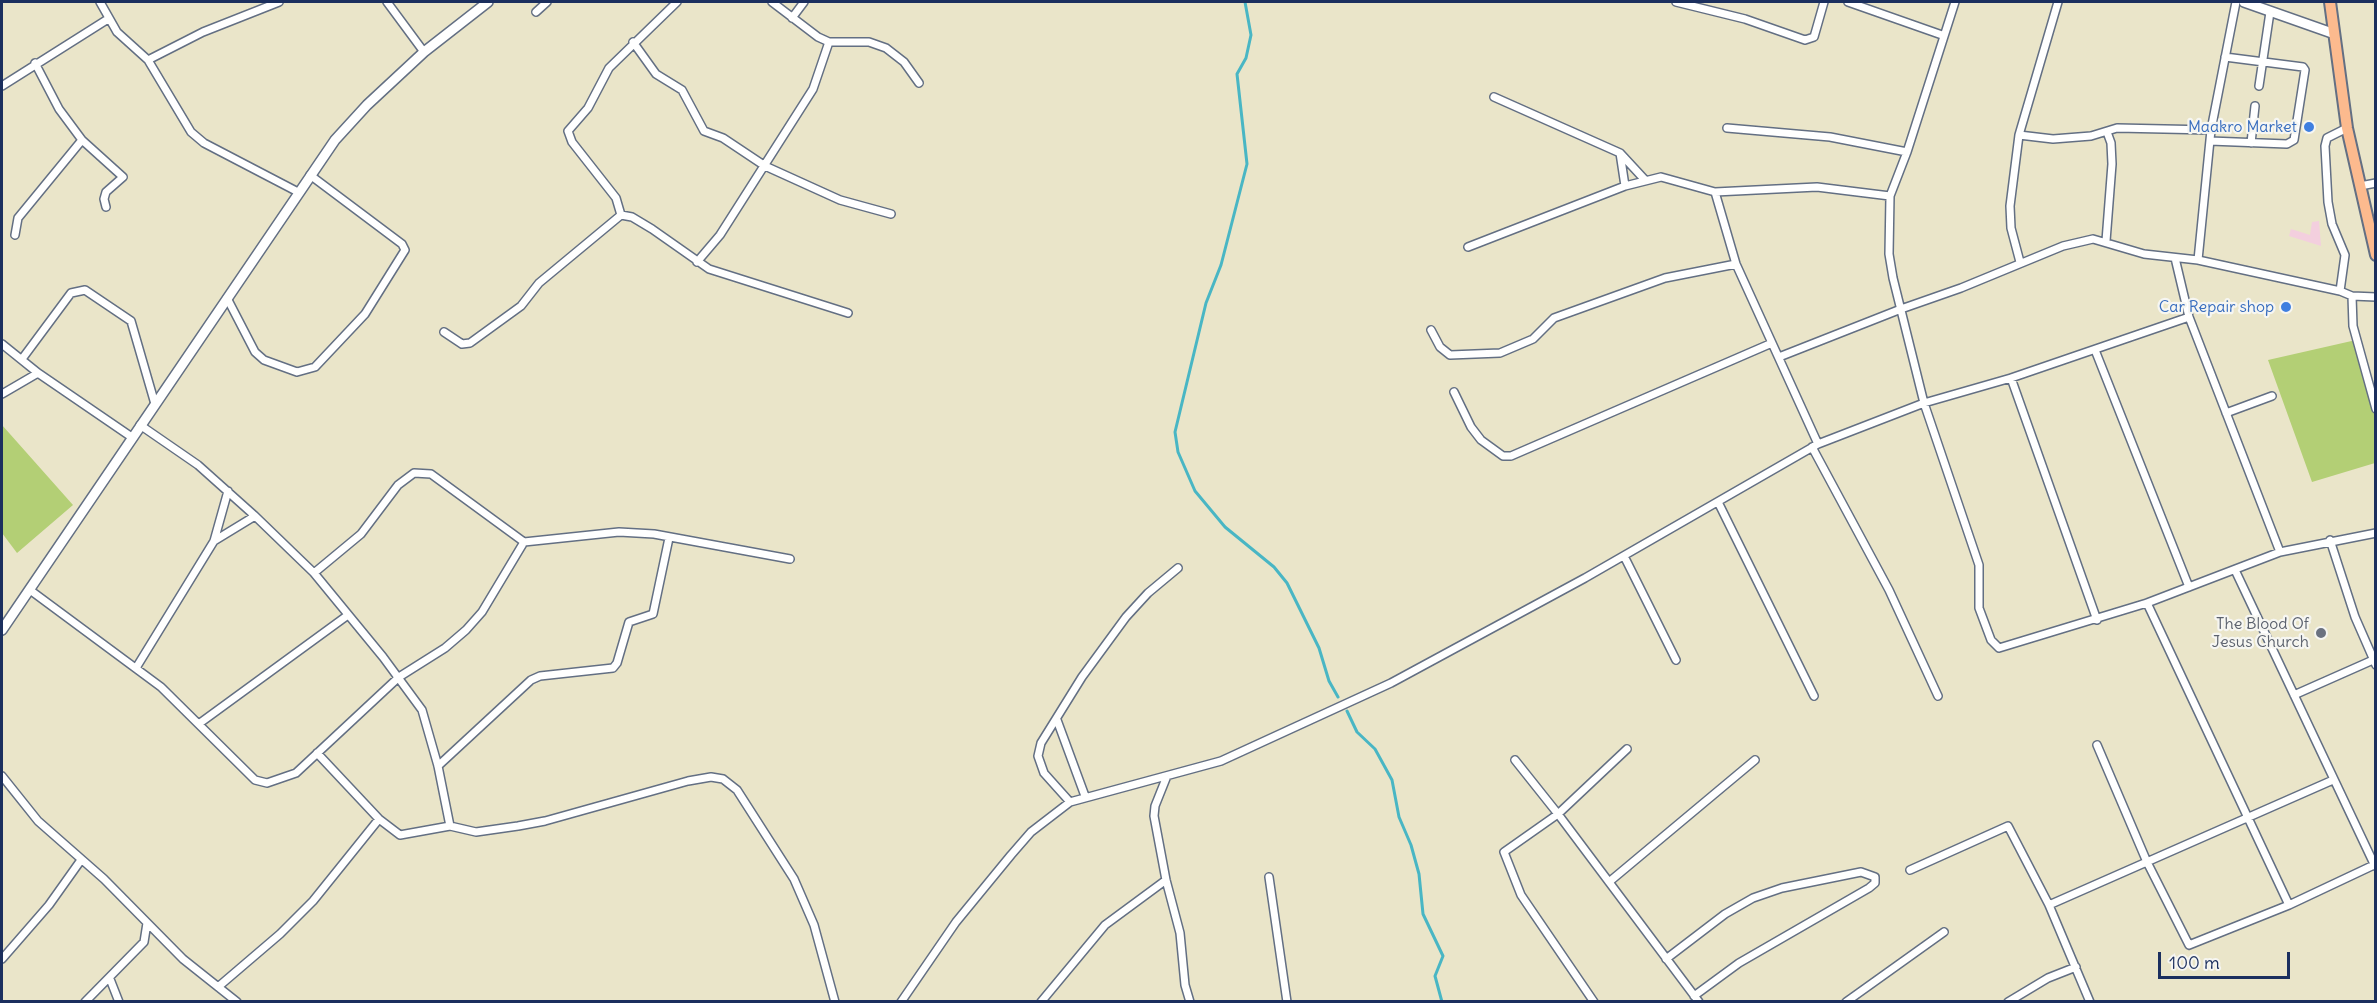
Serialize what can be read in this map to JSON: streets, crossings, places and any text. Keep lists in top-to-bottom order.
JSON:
{
  "places": ["Maakro Market", "Car Repair shop", "The Blood Of Jesus Church"],
  "scale_bar": "100 m"
}
